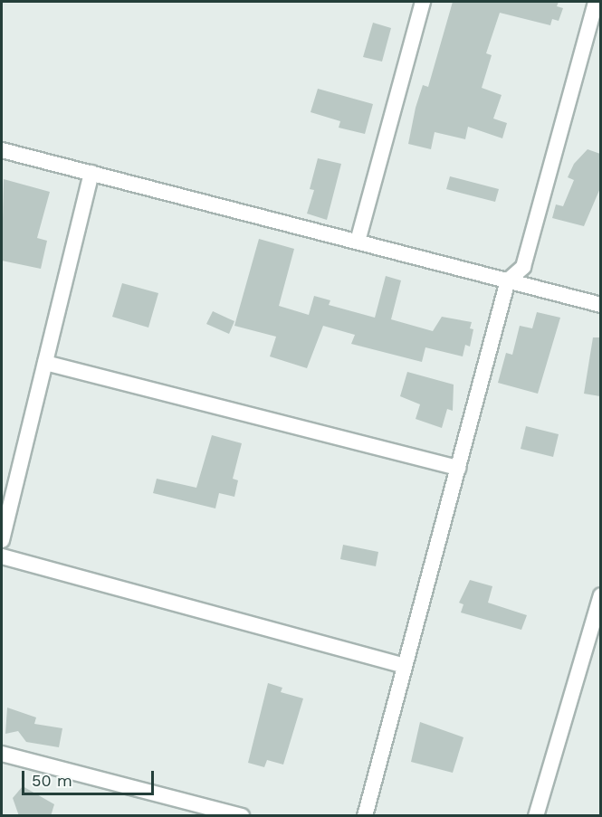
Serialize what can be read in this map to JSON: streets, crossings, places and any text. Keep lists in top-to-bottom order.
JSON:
{
  "scale_bar": "50 m"
}
